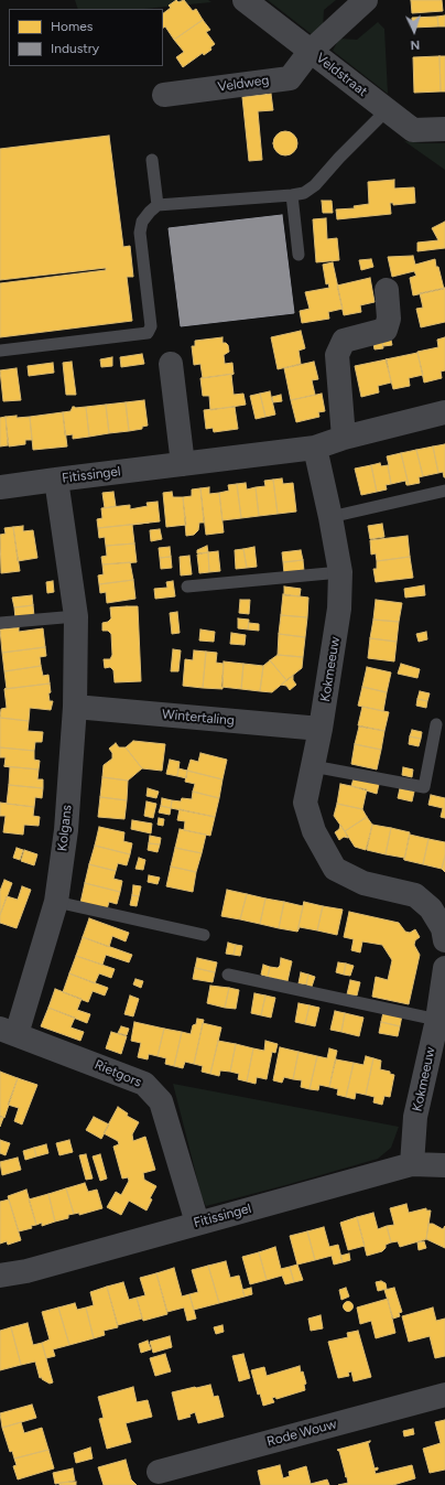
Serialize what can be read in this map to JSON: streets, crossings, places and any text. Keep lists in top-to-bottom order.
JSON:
{
  "streets": {
    "street": [
      "Veldstraat",
      "Veldweg",
      "Fitissingel",
      "Kokmeeuw",
      "Wintertaling",
      "Kolgans",
      "Rietgors",
      "Rode Wouw"
    ]
  },
  "crossings": [
    ["Veldstraat", "Veldweg"],
    ["Fitissingel", "Kokmeeuw"],
    ["Fitissingel", "Kolgans"],
    ["Fitissingel", "Rietgors"],
    ["Kokmeeuw", "Wintertaling"],
    ["Wintertaling", "Kolgans"],
    ["Kolgans", "Rietgors"]
  ],
  "legend": ["Homes", "Industry"],
  "north": "bottom"
}
